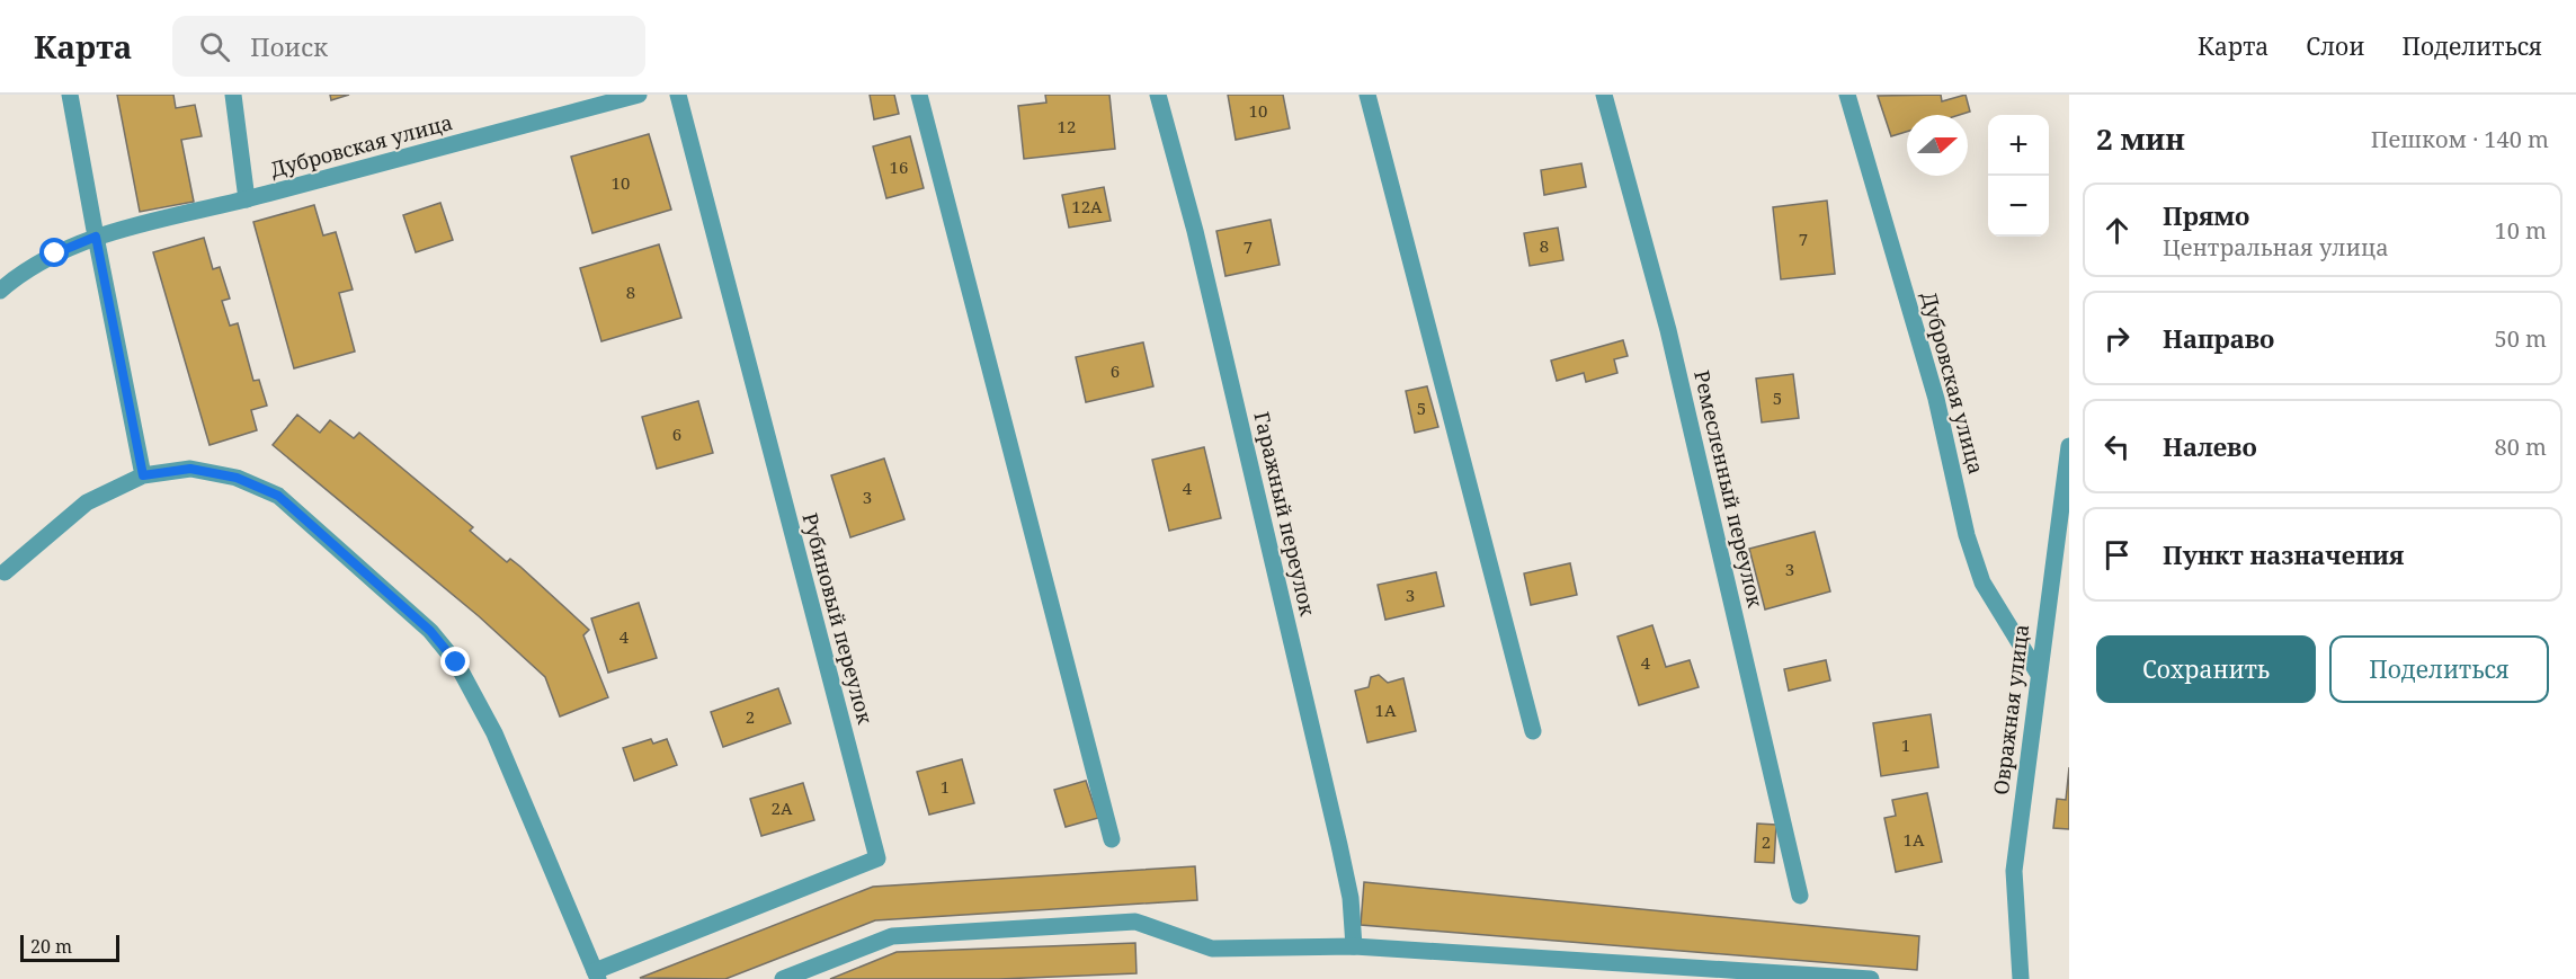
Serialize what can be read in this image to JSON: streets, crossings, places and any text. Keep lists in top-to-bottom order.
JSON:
{
  "streets": {
    "street": [
      "Дубровская улица",
      "Ремесленный переулок",
      "Гаражный переулок",
      "Рубиновый переулок",
      "Овражная улица"
    ]
  },
  "crossings": [
    ["Дубровская улица", "Овражная улица"]
  ],
  "house_numbers": [
    "10",
    "12",
    "16",
    "10",
    "12А",
    "7",
    "8",
    "7",
    "8",
    "6",
    "5",
    "5",
    "6",
    "4",
    "3",
    "3",
    "3",
    "4",
    "4",
    "1А",
    "2",
    "1",
    "1",
    "2А",
    "1А",
    "2"
  ],
  "scale_bar": "20 m",
  "north": "right",
  "page": {
    "header": "Карта",
    "search": "Поиск",
    "nav": ["Карта", "Слои", "Поделиться"],
    "heading": ["2 мин", "Пешком · 140 m"],
    "map_buttons": ["+", "−"],
    "list": [
      ["Прямо", "Центральная улица", "10 m"],
      ["Направо", "50 m"],
      ["Налево", "80 m"],
      "Пункт назначения"
    ],
    "buttons": ["Сохранить", "Поделиться"],
    "scale": "20 m"
  }
}
